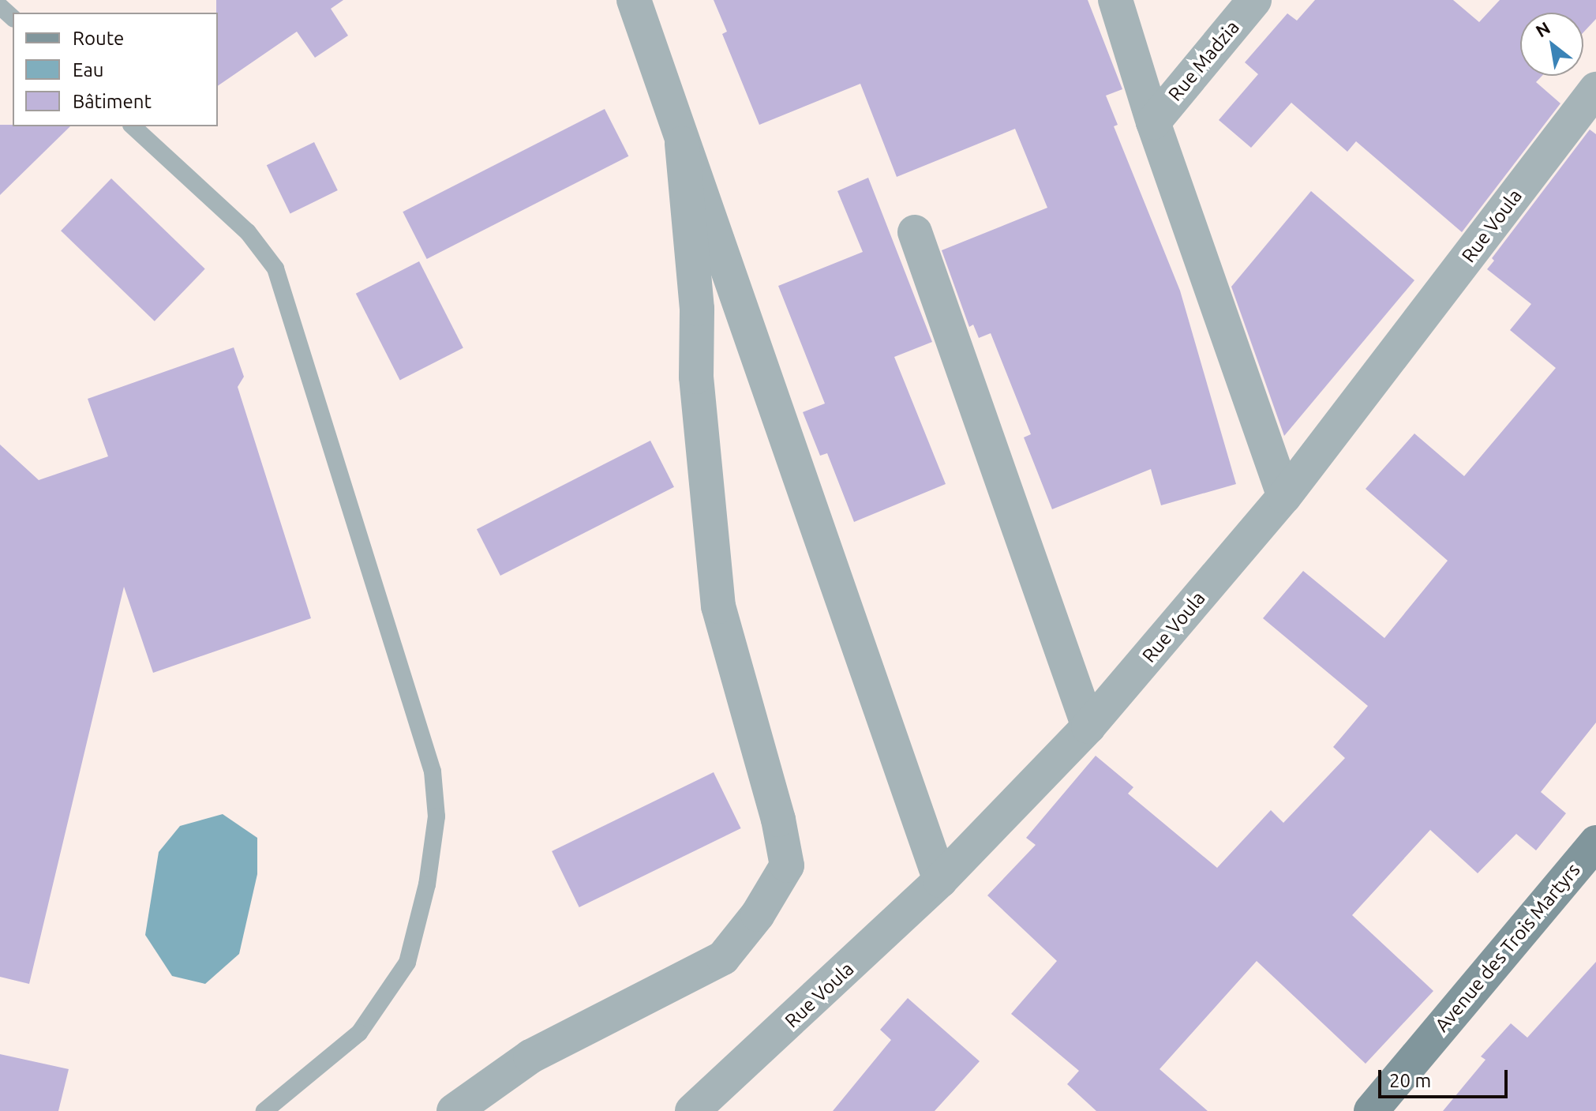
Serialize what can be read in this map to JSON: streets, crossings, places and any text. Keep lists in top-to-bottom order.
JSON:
{
  "streets": {
    "main road": ["Avenue des Trois Martyrs"],
    "street": ["Rue Madzia", "Rue Voula"]
  },
  "legend": ["Route", "Eau", "Bâtiment"],
  "scale_bar": "20 m",
  "north": "top left"
}
